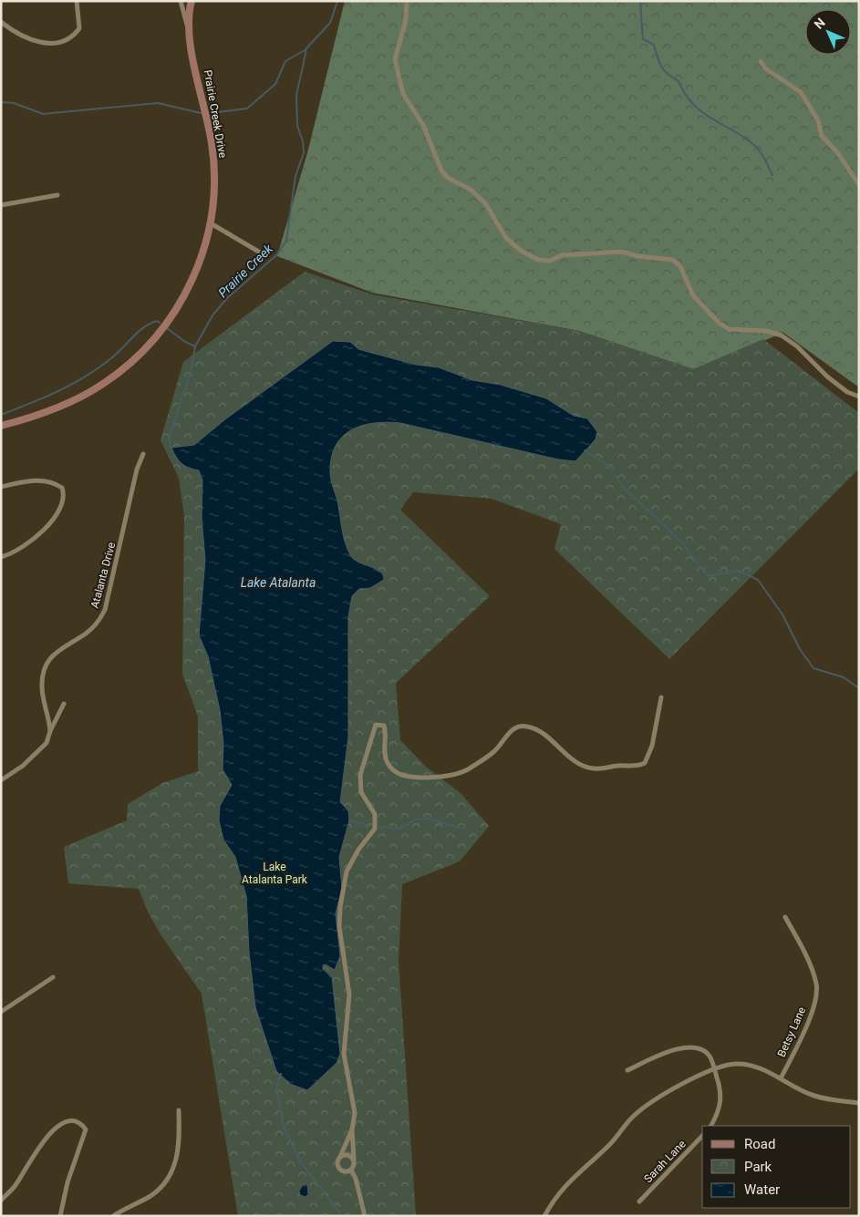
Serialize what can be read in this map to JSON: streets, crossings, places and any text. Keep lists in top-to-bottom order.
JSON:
{
  "streets": {
    "main road": ["Prairie Creek Drive"],
    "street": ["Atalanta Drive", "Betsy Lane", "Sarah Lane"]
  },
  "water": ["Prairie Creek", "Lake Atalanta"],
  "parks": ["Lake Atalanta Park"],
  "legend": ["Road", "Park", "Water"],
  "north": "top left"
}
